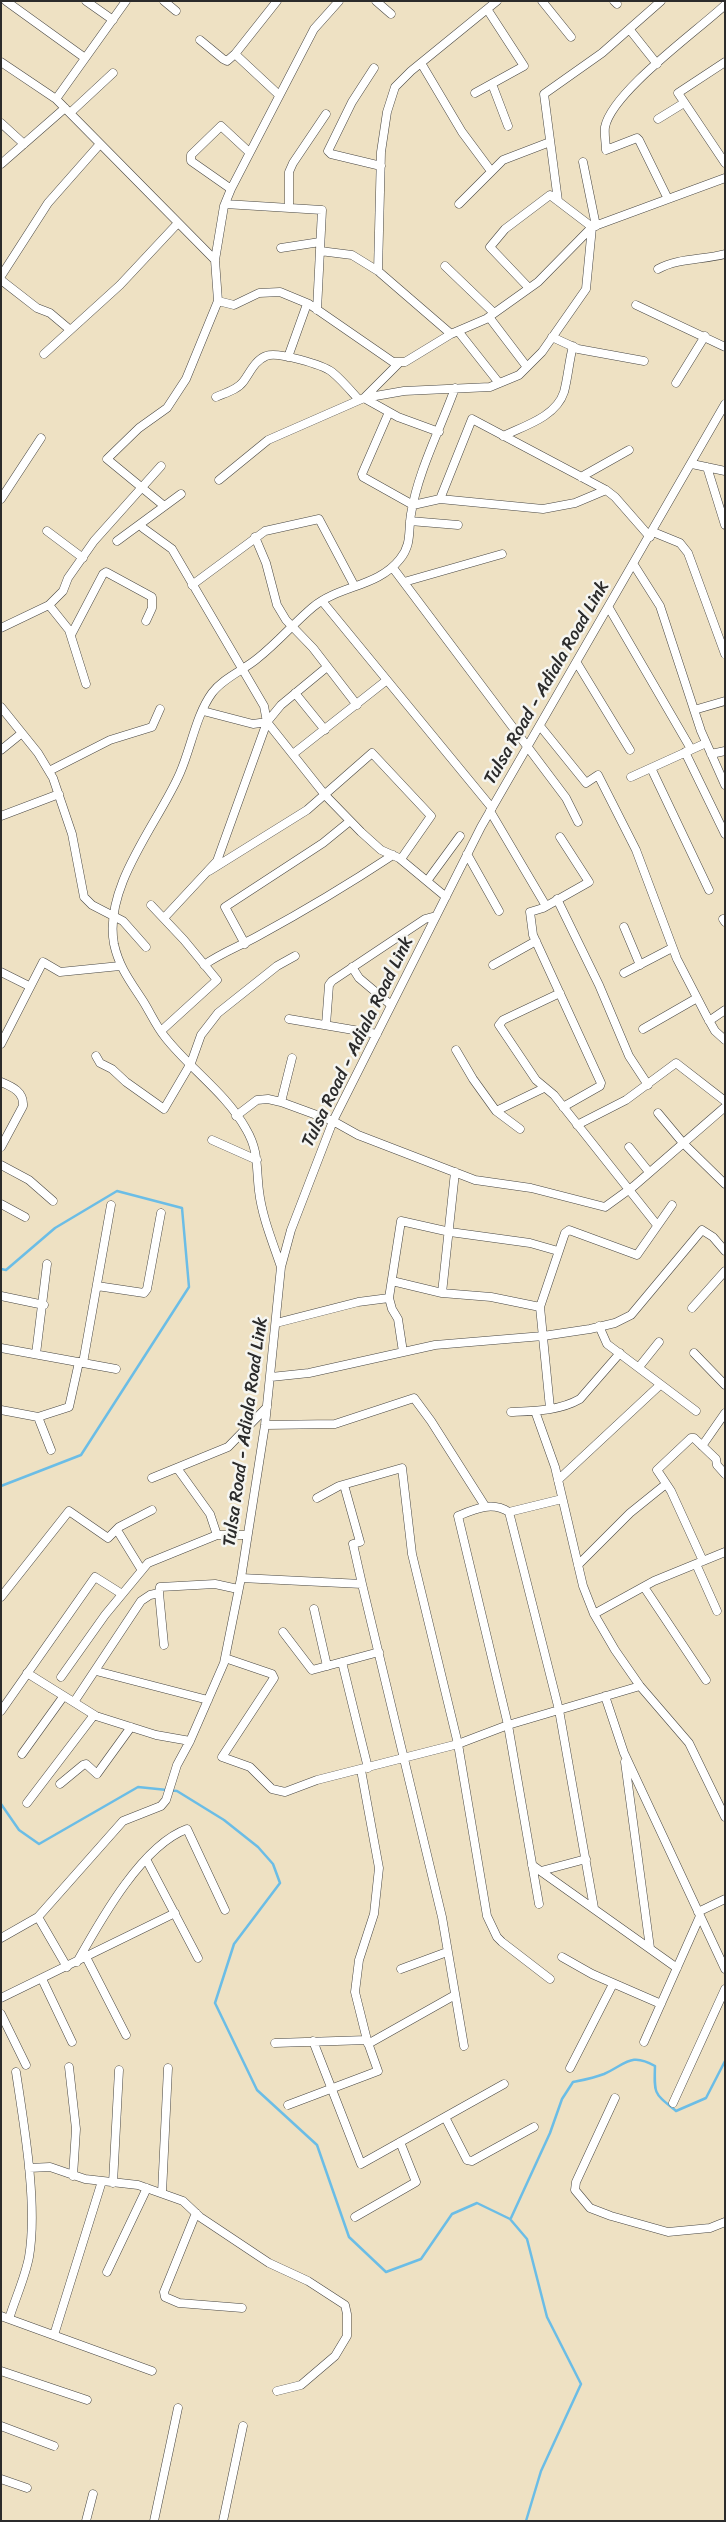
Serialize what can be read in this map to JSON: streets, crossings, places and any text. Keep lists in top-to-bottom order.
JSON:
{
  "streets": {
    "street": ["Tulsa Road - Adiala Road Link"]
  }
}
